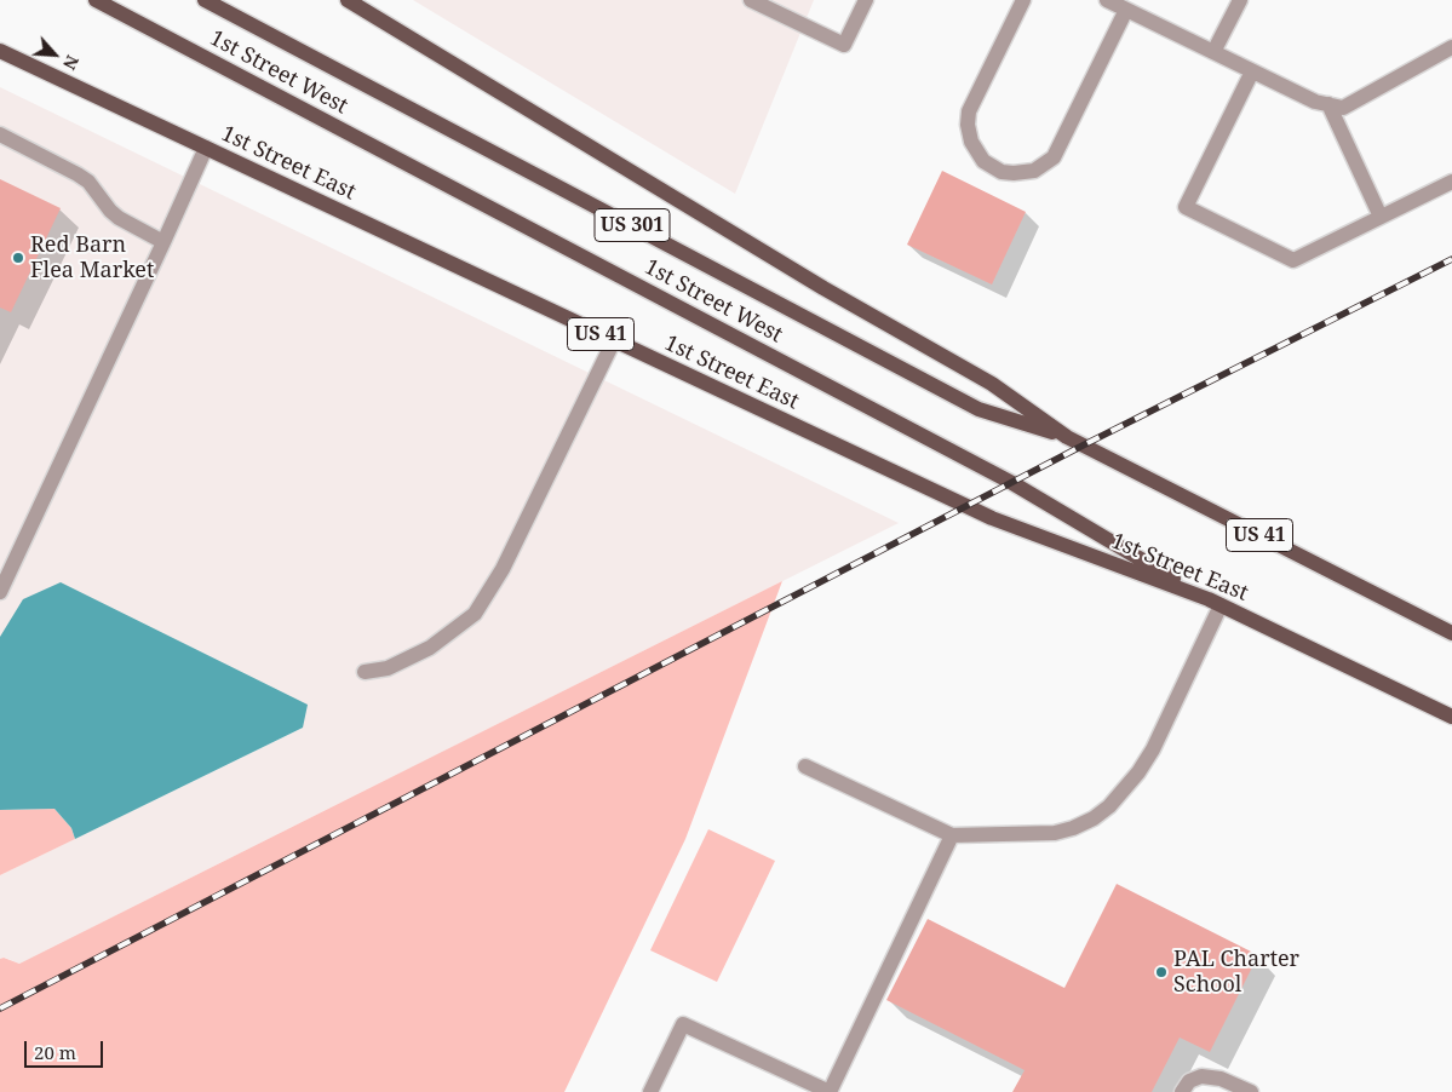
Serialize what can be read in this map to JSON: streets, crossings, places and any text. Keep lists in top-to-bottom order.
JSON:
{
  "streets": {
    "main road": [
      "1st Street West",
      "1st Street East",
      "US 301",
      "US 41"
    ]
  },
  "crossings": [
    ["1st Street West", "1st Street East"]
  ],
  "places": ["Red Barn Flea Market", "PAL Charter School"],
  "scale_bar": "20 m",
  "north": "bottom right"
}
